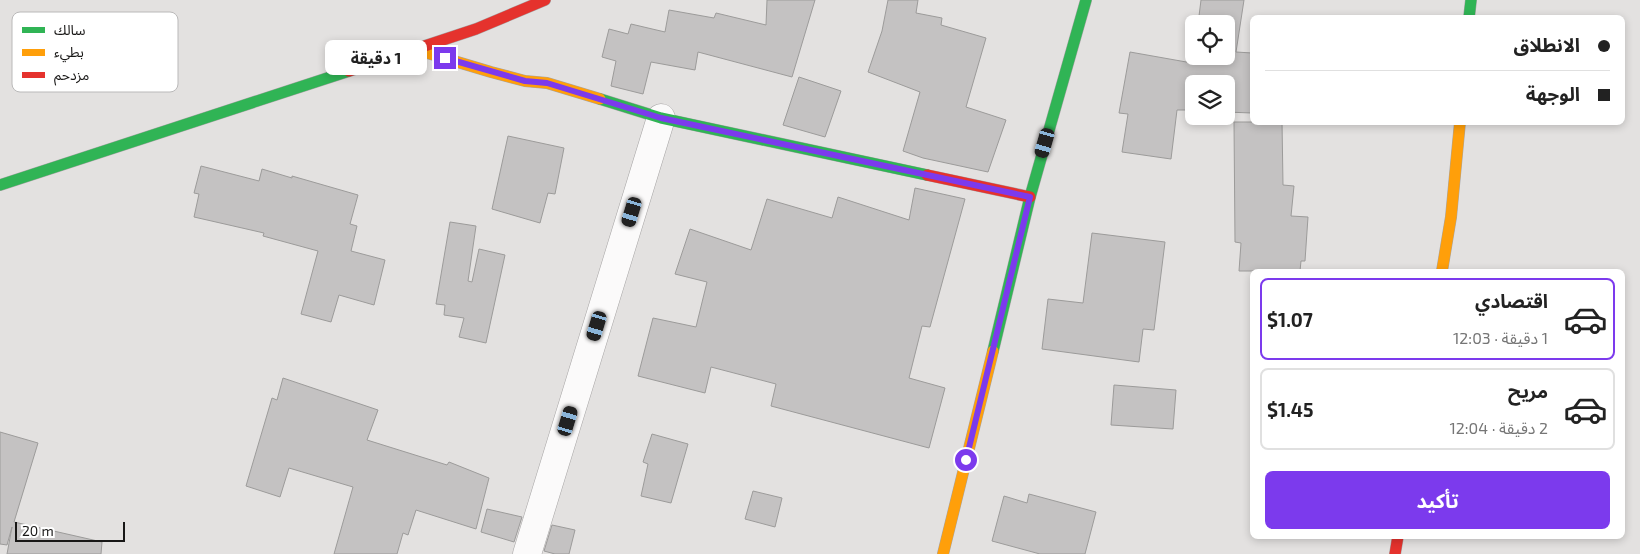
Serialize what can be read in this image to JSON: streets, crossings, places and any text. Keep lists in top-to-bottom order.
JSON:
{
  "legend": ["سالك", "بطيء", "مزدحم"],
  "scale_bar": "20 m",
  "page": {
    "banner": ["الانطلاق", "الوجهة"],
    "bubble": "1 دقيقة",
    "list": [
      {
        "name": "اقتصادي",
        "note": "1 دقيقة · 12:03",
        "value": "$1.07"
      },
      {
        "name": "مريح",
        "note": "2 دقيقة · 12:04",
        "value": "$1.45"
      }
    ],
    "buttons": "تأكيد",
    "scale": "20 m"
  }
}
